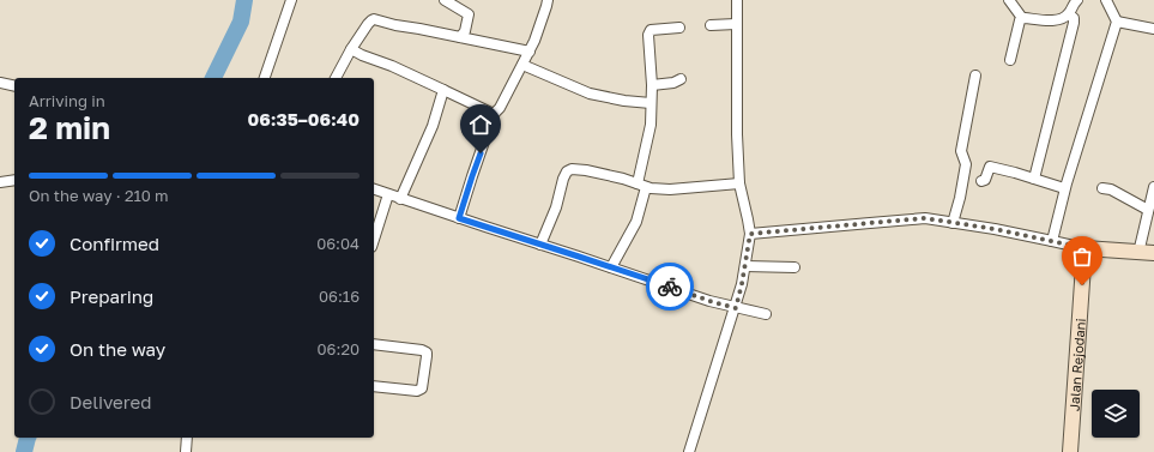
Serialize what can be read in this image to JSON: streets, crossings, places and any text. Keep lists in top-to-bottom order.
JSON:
{
  "streets": {
    "main road": ["Jalan Rejodani"]
  },
  "page": {
    "heading": ["2 min", "Arriving in", "06:35–06:40"],
    "bar": "On the way · 210 m",
    "list": [
      ["Confirmed", "06:04"],
      ["Preparing", "06:16"],
      ["On the way", "06:20"],
      "Delivered"
    ]
  }
}
